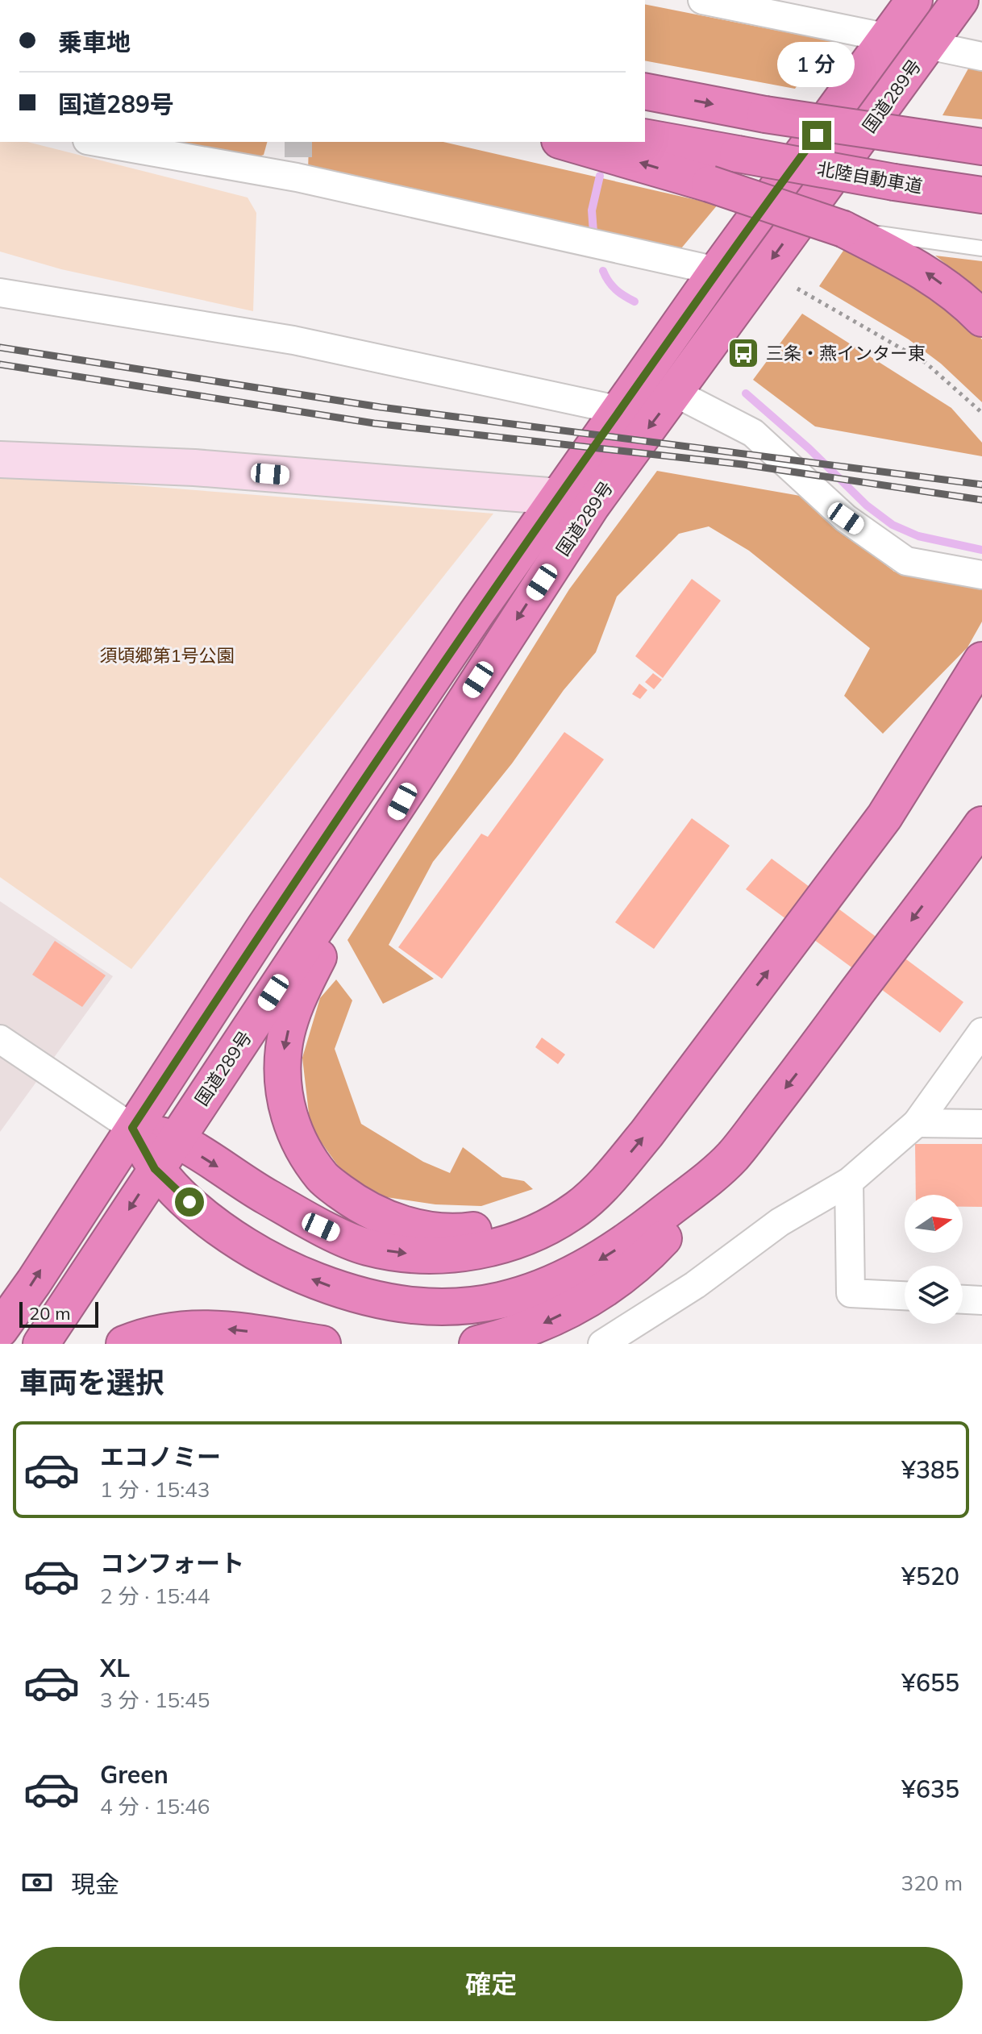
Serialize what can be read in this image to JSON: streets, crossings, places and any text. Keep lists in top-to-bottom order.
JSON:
{
  "streets": {
    "highway": ["国道289号", "北陸自動車道"]
  },
  "parks": ["須頃郷第1号公園"],
  "places": {
    "bus stop": ["三条・燕インター東"]
  },
  "scale_bar": "20 m",
  "north": "right",
  "page": {
    "banner": ["乗車地", "国道289号"],
    "bubble": "1 分",
    "scale": "20 m",
    "heading": "車両を選択",
    "list": [
      {
        "name": "エコノミー",
        "note": "1 分 · 15:43",
        "value": "¥385"
      },
      {
        "name": "コンフォート",
        "note": "2 分 · 15:44",
        "value": "¥520"
      },
      {
        "name": "XL",
        "note": "3 分 · 15:45",
        "value": "¥655"
      },
      {
        "name": "Green",
        "note": "4 分 · 15:46",
        "value": "¥635"
      }
    ],
    "pay": ["現金", "320 m"],
    "buttons": "確定"
  }
}
